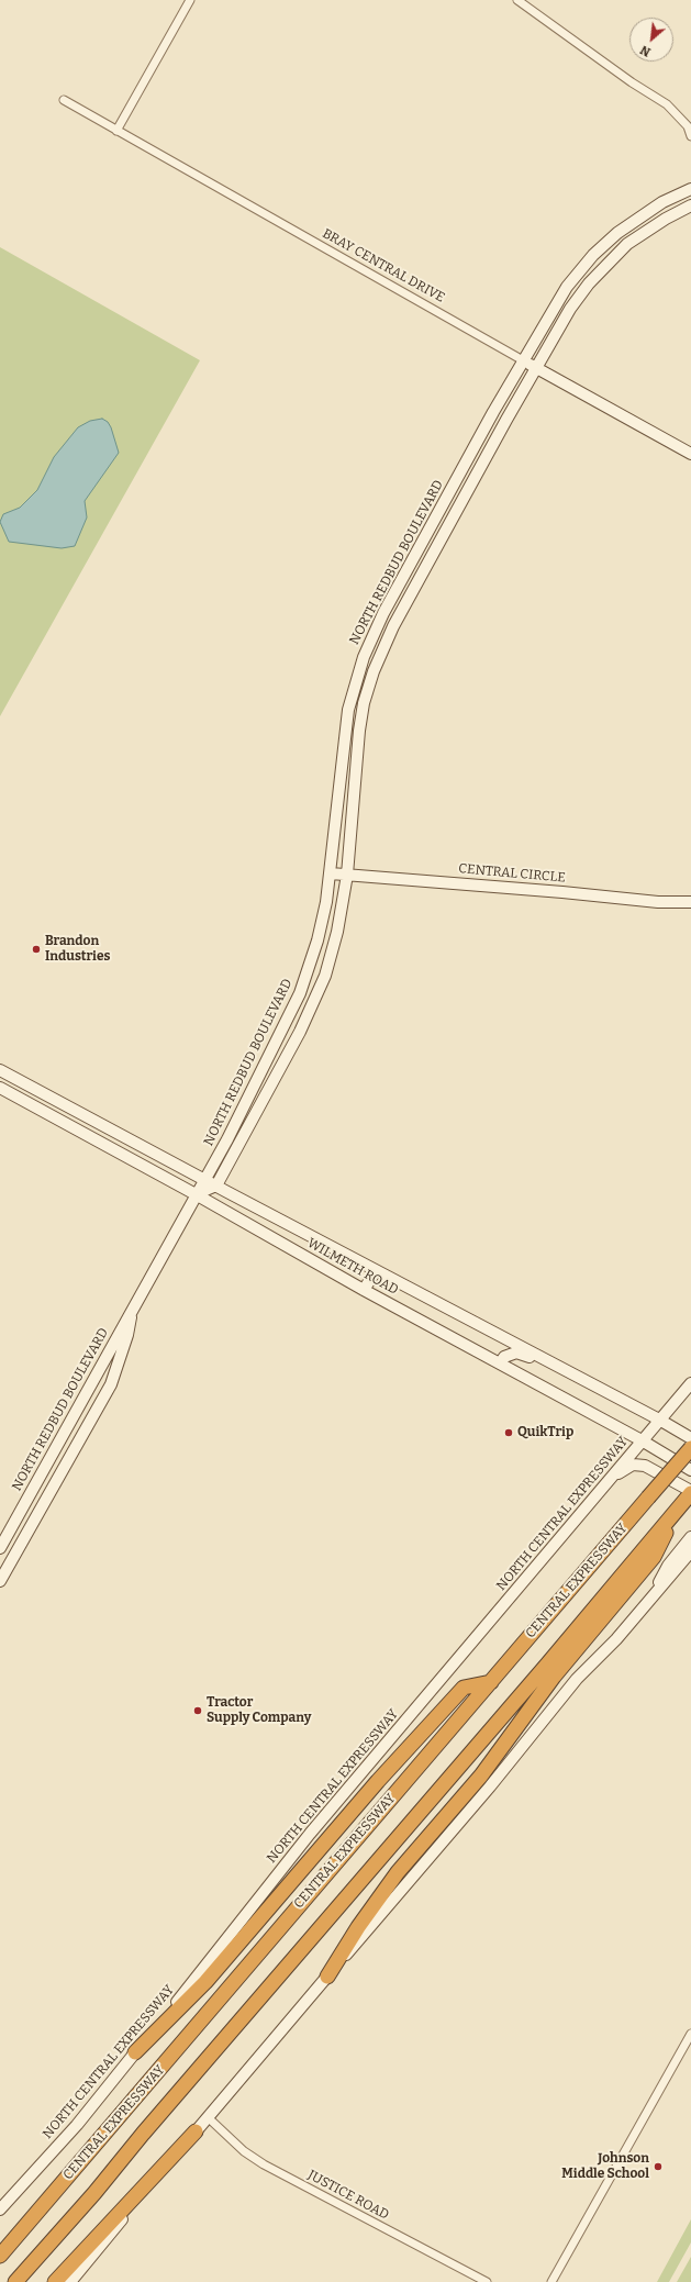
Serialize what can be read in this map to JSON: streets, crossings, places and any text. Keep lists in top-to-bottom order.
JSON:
{
  "streets": {
    "highway": ["CENTRAL EXPRESSWAY"],
    "main road": [
      "BRAY CENTRAL DRIVE",
      "NORTH REDBUD BOULEVARD",
      "CENTRAL CIRCLE",
      "WILMETH ROAD",
      "NORTH CENTRAL EXPRESSWAY"
    ],
    "street": ["JUSTICE ROAD"]
  },
  "crossings": [
    ["BRAY CENTRAL DRIVE", "NORTH REDBUD BOULEVARD"],
    ["NORTH REDBUD BOULEVARD", "CENTRAL CIRCLE"],
    ["NORTH REDBUD BOULEVARD", "WILMETH ROAD"],
    ["WILMETH ROAD", "NORTH CENTRAL EXPRESSWAY"]
  ],
  "places": [
    "Brandon Industries",
    "QuikTrip",
    "Tractor Supply Company",
    "Johnson Middle School"
  ],
  "north": "bottom left"
}
